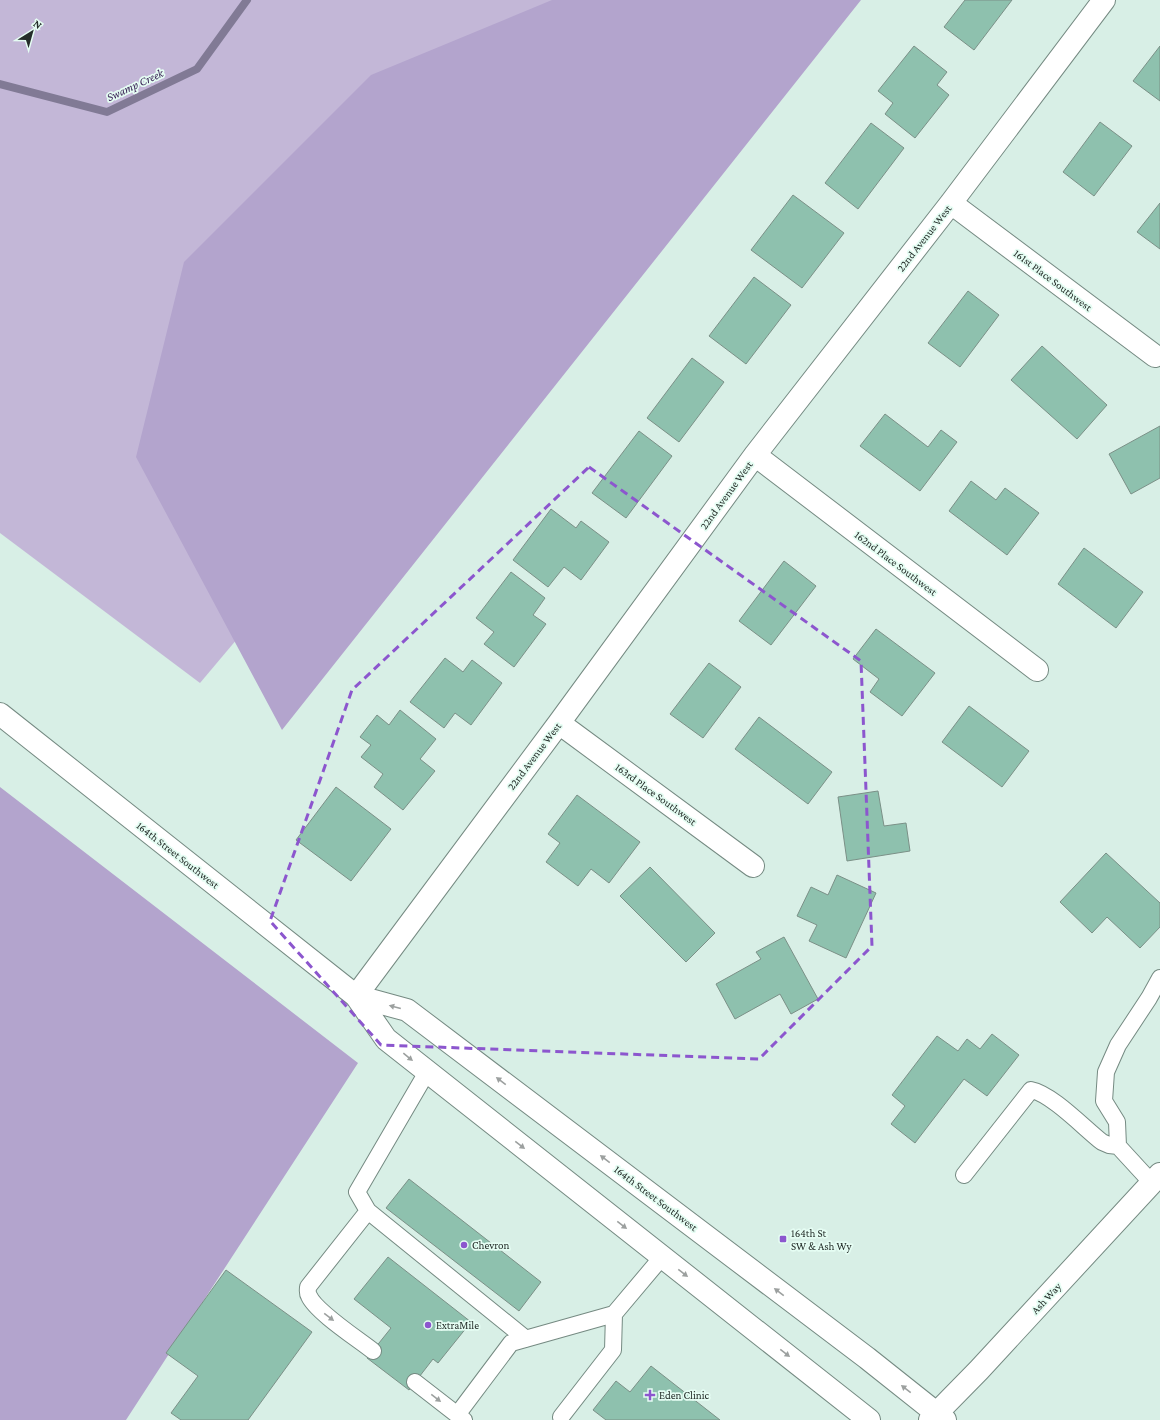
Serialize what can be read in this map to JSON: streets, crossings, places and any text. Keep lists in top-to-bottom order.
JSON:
{
  "streets": {
    "street": [
      "22nd Avenue West",
      "161st Place Southwest",
      "162nd Place Southwest",
      "163rd Place Southwest",
      "164th Street Southwest",
      "Ash Way"
    ]
  },
  "crossings": [
    ["22nd Avenue West", "161st Place Southwest"],
    ["22nd Avenue West", "162nd Place Southwest"],
    ["22nd Avenue West", "163rd Place Southwest"],
    ["22nd Avenue West", "164th Street Southwest"],
    ["164th Street Southwest", "Ash Way"]
  ],
  "water": ["Swamp Creek"],
  "places": {
    "transit": ["164th St SW & Ash Wy"],
    "other": ["Chevron", "ExtraMile"],
    "health": ["Eden Clinic"]
  },
  "north": "top right"
}
